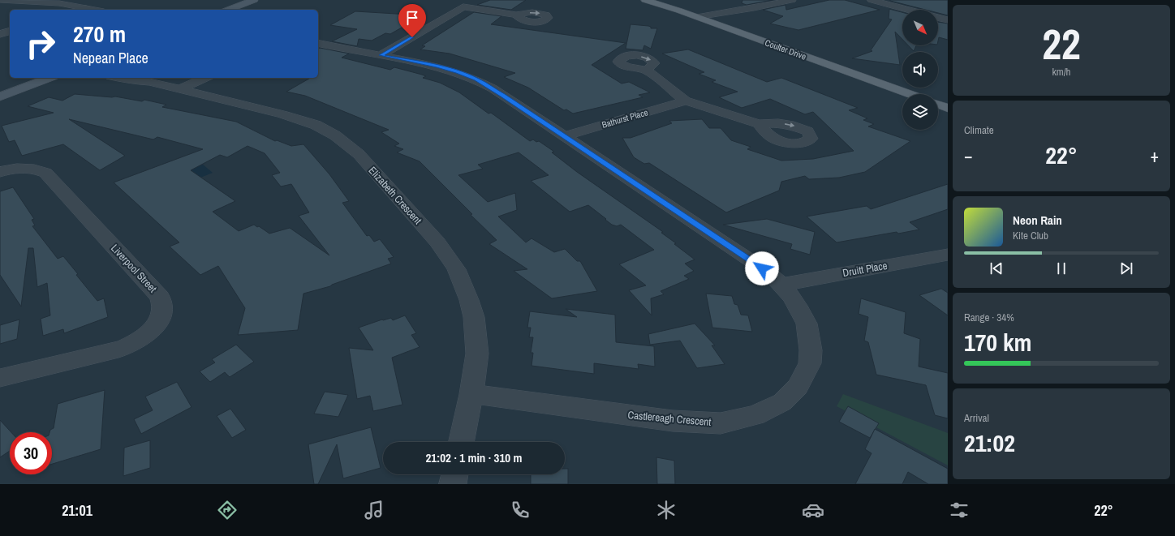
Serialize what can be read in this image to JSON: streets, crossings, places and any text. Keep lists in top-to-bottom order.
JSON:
{
  "streets": {
    "main road": ["Coulter Drive"],
    "street": [
      "Bathurst Place",
      "Elizabeth Crescent",
      "Liverpool Street",
      "Druitt Place",
      "Castlereagh Crescent"
    ]
  },
  "crossings": [
    ["Bathurst Place", "Castlereagh Crescent"],
    ["Elizabeth Crescent", "Castlereagh Crescent"],
    ["Druitt Place", "Castlereagh Crescent"]
  ],
  "north": "bottom right",
  "page": {
    "tile": [
      ["22", "km/h"],
      "Climate",
      ["Range · 34%", "170 km"],
      ["Arrival", "21:02"]
    ],
    "turn": ["270 m", "Nepean Place"],
    "heat": ["−", "22°", "+"],
    "song": ["Neon Rain", "Kite Club"],
    "limit": "30",
    "trip": "21:02 · 1 min · 310 m",
    "tabs": ["21:01", "22°"]
  }
}
